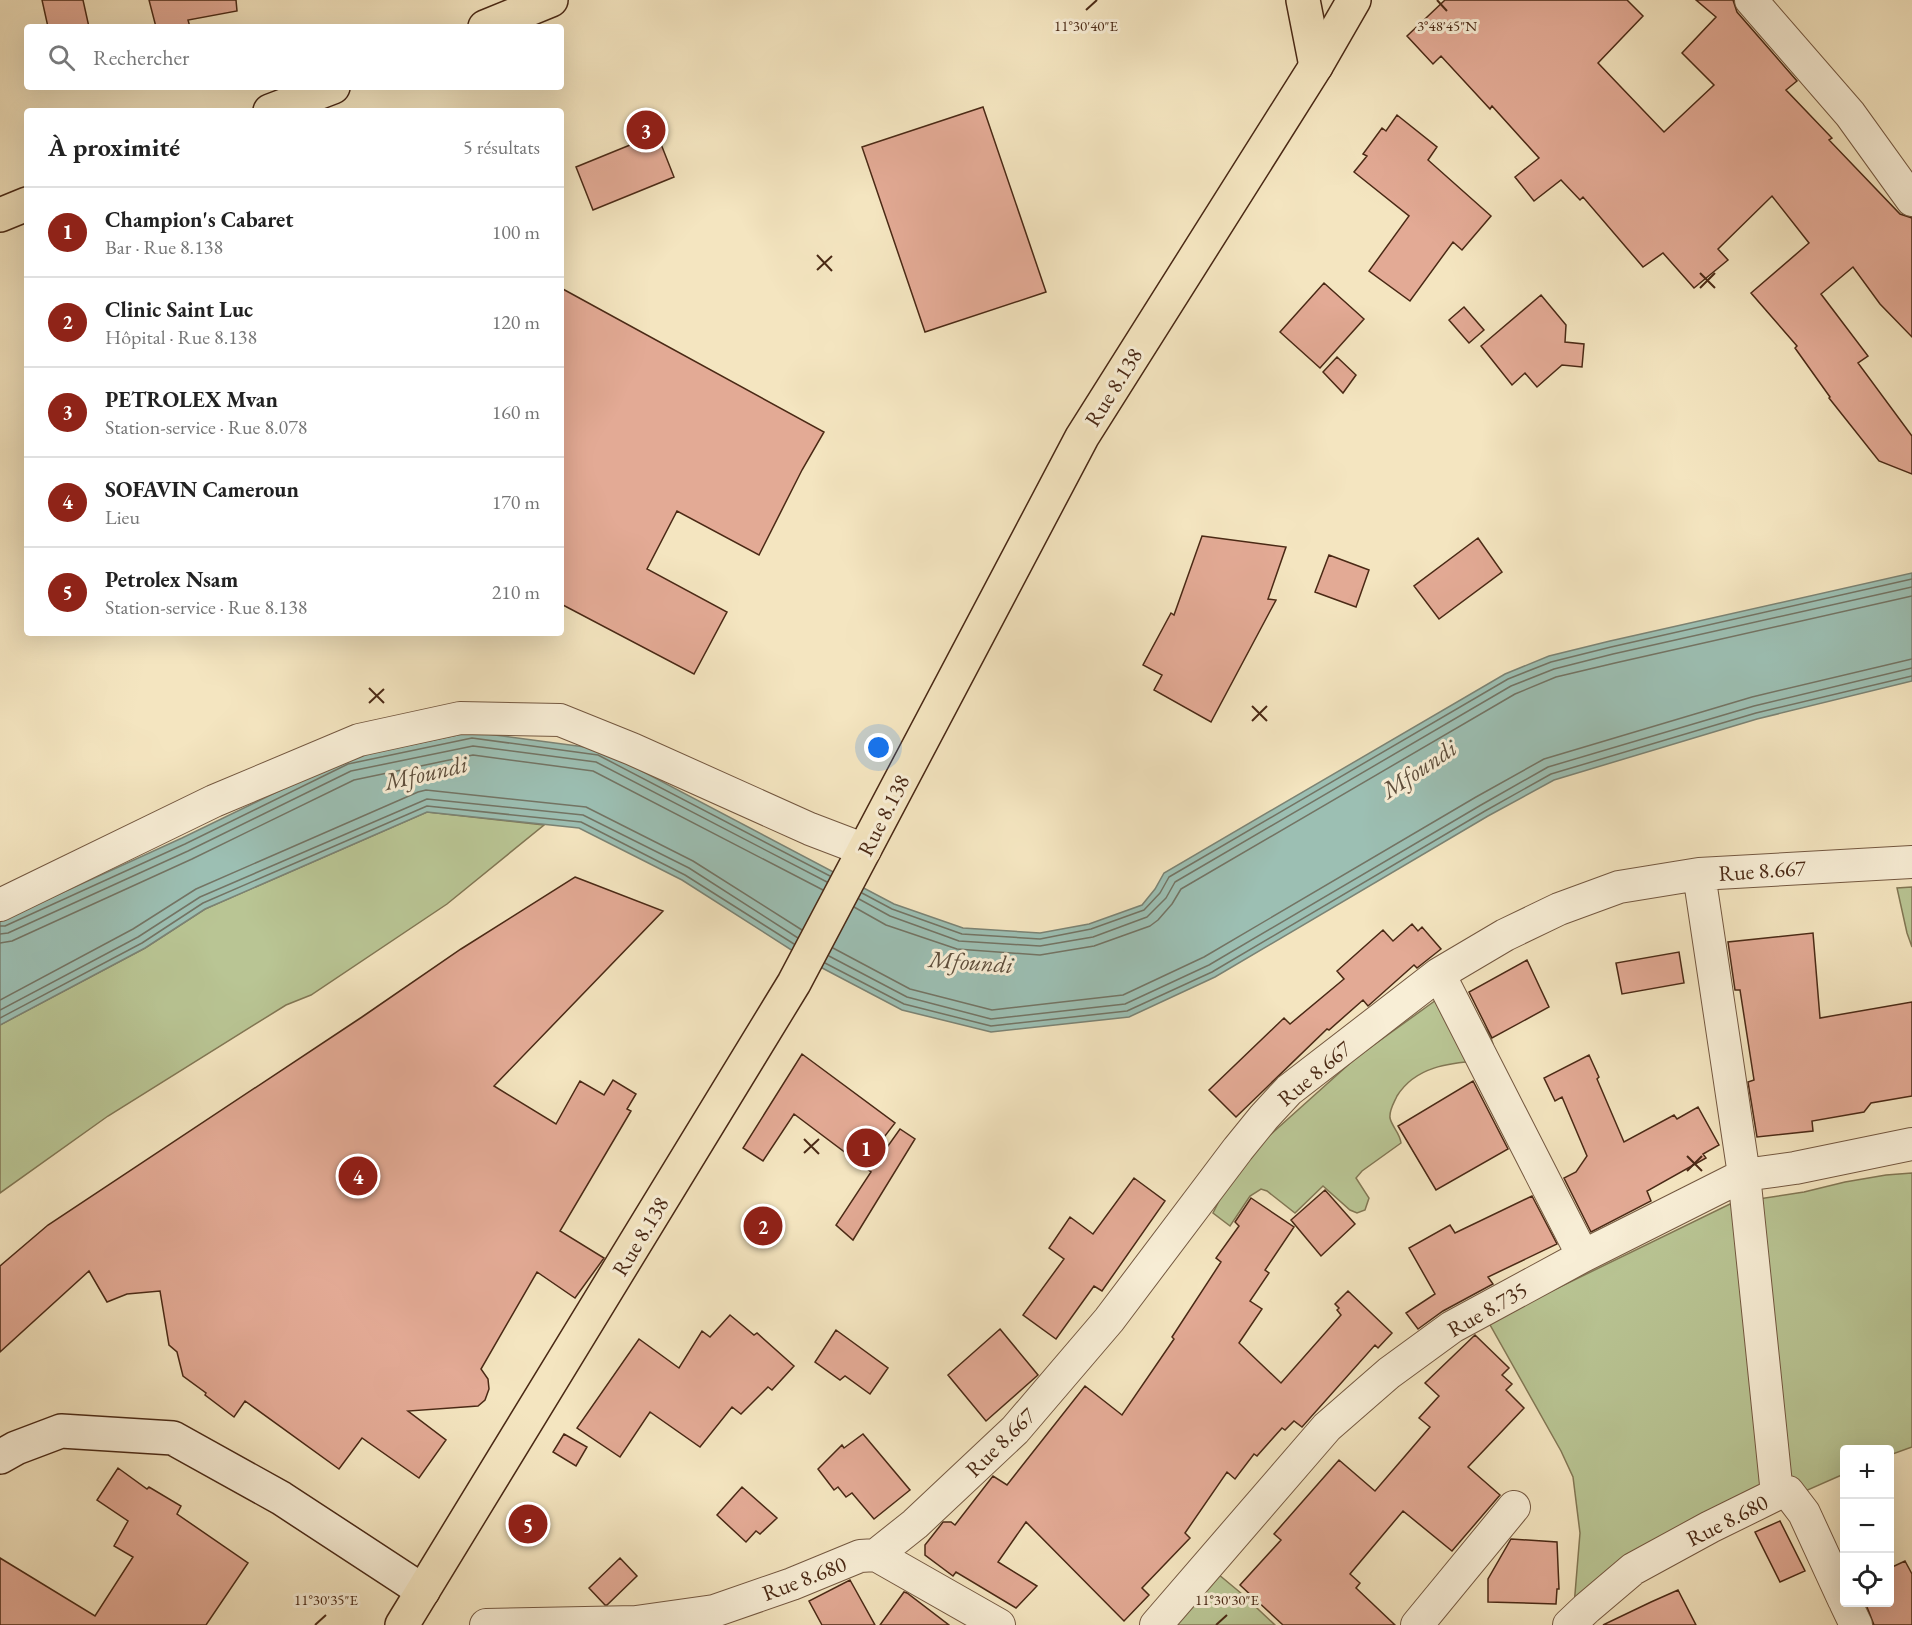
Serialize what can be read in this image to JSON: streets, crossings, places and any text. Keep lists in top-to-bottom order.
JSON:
{
  "streets": {
    "main road": ["Rue 8.138"],
    "street": ["Rue 8.667", "Rue 8.735", "Rue 8.680"]
  },
  "crossings": [
    ["Rue 8.667", "Rue 8.680"]
  ],
  "water": ["Mfoundi"],
  "page": {
    "search": "Rechercher",
    "pins": [
      "3",
      "1",
      "4",
      "2",
      "5"
    ],
    "heading": ["À proximité", "5 résultats"],
    "list": [
      {
        "mark": "1",
        "name": "Champion's Cabaret",
        "note": "Bar · Rue 8.138",
        "value": "100 m"
      },
      {
        "mark": "2",
        "name": "Clinic Saint Luc",
        "note": "Hôpital · Rue 8.138",
        "value": "120 m"
      },
      {
        "mark": "3",
        "name": "PETROLEX Mvan",
        "note": "Station-service · Rue 8.078",
        "value": "160 m"
      },
      {
        "mark": "4",
        "name": "SOFAVIN Cameroun",
        "note": "Lieu",
        "value": "170 m"
      },
      {
        "mark": "5",
        "name": "Petrolex Nsam",
        "note": "Station-service · Rue 8.138",
        "value": "210 m"
      }
    ],
    "map_buttons": ["+", "−"]
  },
  "coordinates": [
    "11°30'40\"E",
    "3°48'45\"N",
    "11°30'35\"E",
    "11°30'30\"E"
  ]
}
